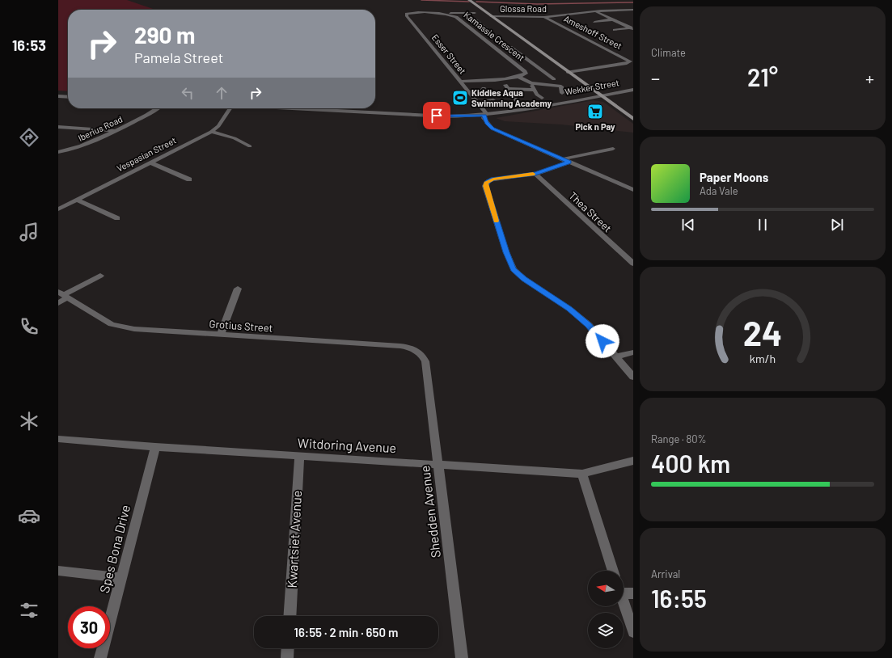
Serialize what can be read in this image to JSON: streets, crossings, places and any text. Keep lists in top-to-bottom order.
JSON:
{
  "streets": {
    "street": [
      "Glossa Road",
      "Ameshoff Street",
      "Kamassie Crescent",
      "Esser Street",
      "Wekker Street",
      "Iberius Road",
      "Vespasian Street",
      "Thea Street",
      "Grotius Street",
      "Witdoring Avenue",
      "Shedden Avenue",
      "Kwartsiet Avenue",
      "Spes Bona Drive"
    ]
  },
  "crossings": [
    ["Glossa Road", "Ameshoff Street"],
    ["Kamassie Crescent", "Esser Street"],
    ["Esser Street", "Wekker Street"],
    ["Grotius Street", "Shedden Avenue"],
    ["Witdoring Avenue", "Shedden Avenue"],
    ["Witdoring Avenue", "Kwartsiet Avenue"],
    ["Witdoring Avenue", "Spes Bona Drive"]
  ],
  "places": {
    "sports": ["Kiddies Aqua Swimming Academy"],
    "supermarket": ["Pick n Pay"]
  },
  "north": "left",
  "page": {
    "tabs": "16:53",
    "tile": [
      "Climate",
      ["Range · 80%", "400 km"],
      ["Arrival", "16:55"]
    ],
    "turn": ["290 m", "Pamela Street"],
    "heat": ["−", "21°", "+"],
    "song": ["Paper Moons", "Ada Vale"],
    "limit": "30",
    "trip": "16:55 · 2 min · 650 m",
    "gauge": ["24", "km/h"]
  }
}
